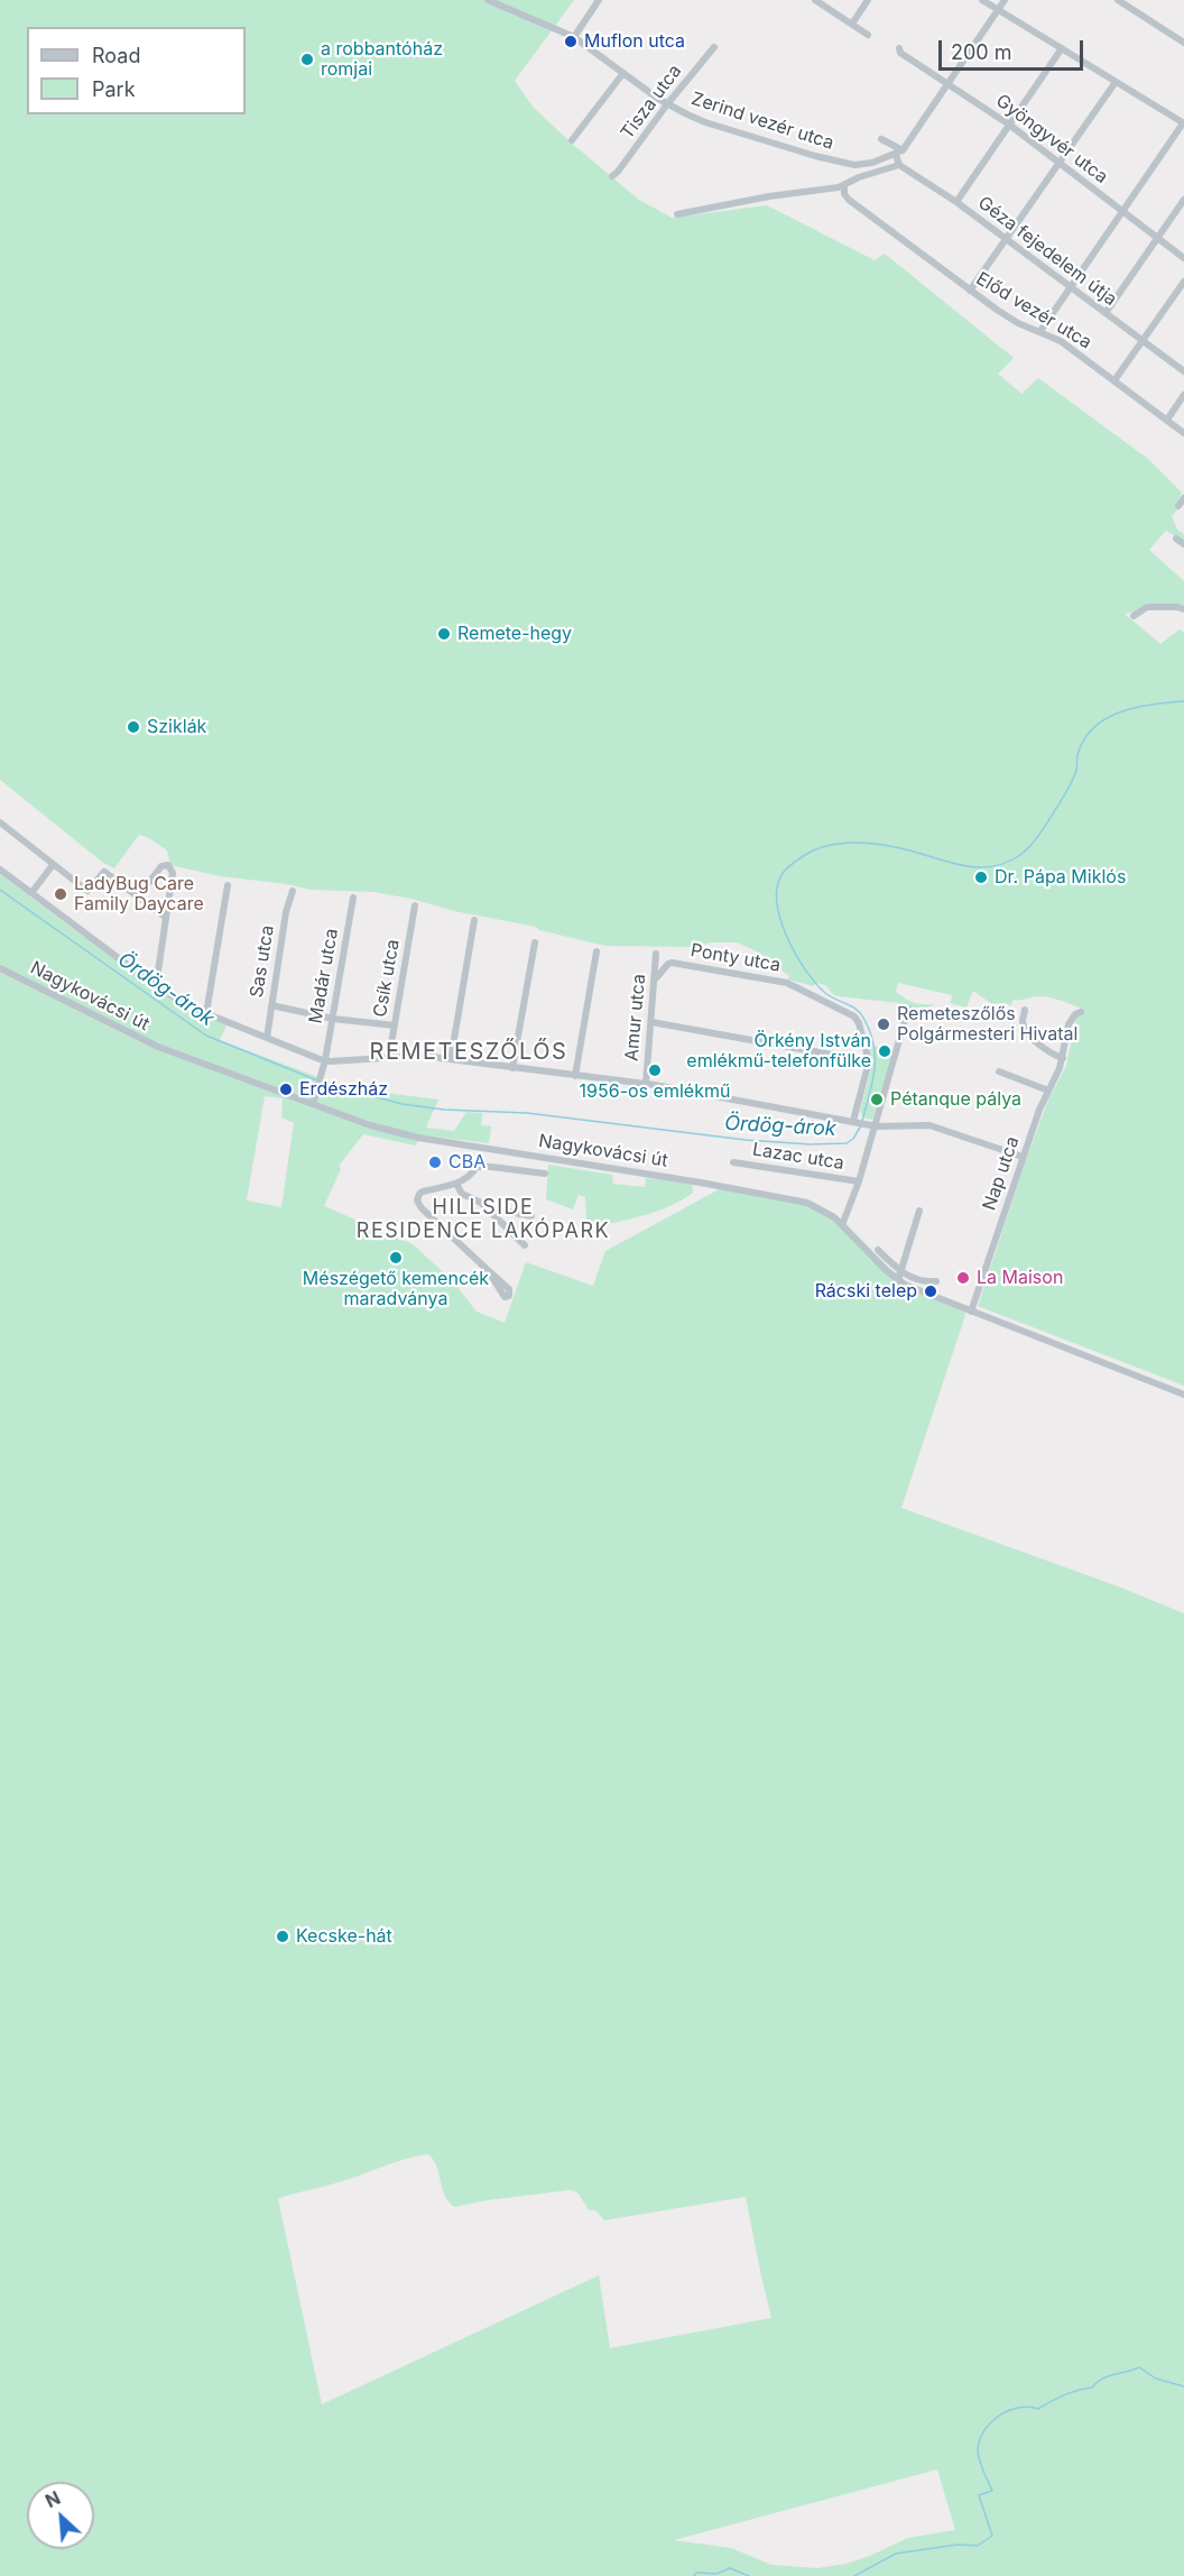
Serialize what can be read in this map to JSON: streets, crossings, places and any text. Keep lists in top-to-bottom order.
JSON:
{
  "streets": {
    "street": [
      "Tisza utca",
      "Zerind vezér utca",
      "Gyöngyvér utca",
      "Géza fejedelem útja",
      "Előd vezér utca",
      "Ponty utca",
      "Sas utca",
      "Madár utca",
      "Csík utca",
      "Nagykovácsi út",
      "Amur utca",
      "Lazac utca",
      "Nap utca"
    ]
  },
  "crossings": [
    ["Tisza utca", "Zerind vezér utca"],
    ["Ponty utca", "Amur utca"],
    ["Madár utca", "Nagykovácsi út"],
    ["Nagykovácsi út", "Nap utca"]
  ],
  "districts": ["REMETESZŐLŐS", "HILLSIDE RESIDENCE LAKÓPARK"],
  "water": ["Ördög-árok"],
  "places": [
    "Muflon utca",
    "a robbantóház romjai",
    "Remete-hegy",
    "Sziklák",
    "Dr. Pápa Miklós",
    "LadyBug Care Family Daycare",
    "Remeteszőlős Polgármesteri Hivatal",
    "Örkény István emlékmű-telefonfülke",
    "1956-os emlékmű",
    "Erdészház",
    "Pétanque pálya",
    "CBA",
    "Mészégető kemencék maradványa",
    "La Maison",
    "Rácski telep",
    "Kecske-hát"
  ],
  "legend": ["Road", "Park"],
  "scale_bar": "200 m",
  "north": "top left"
}
